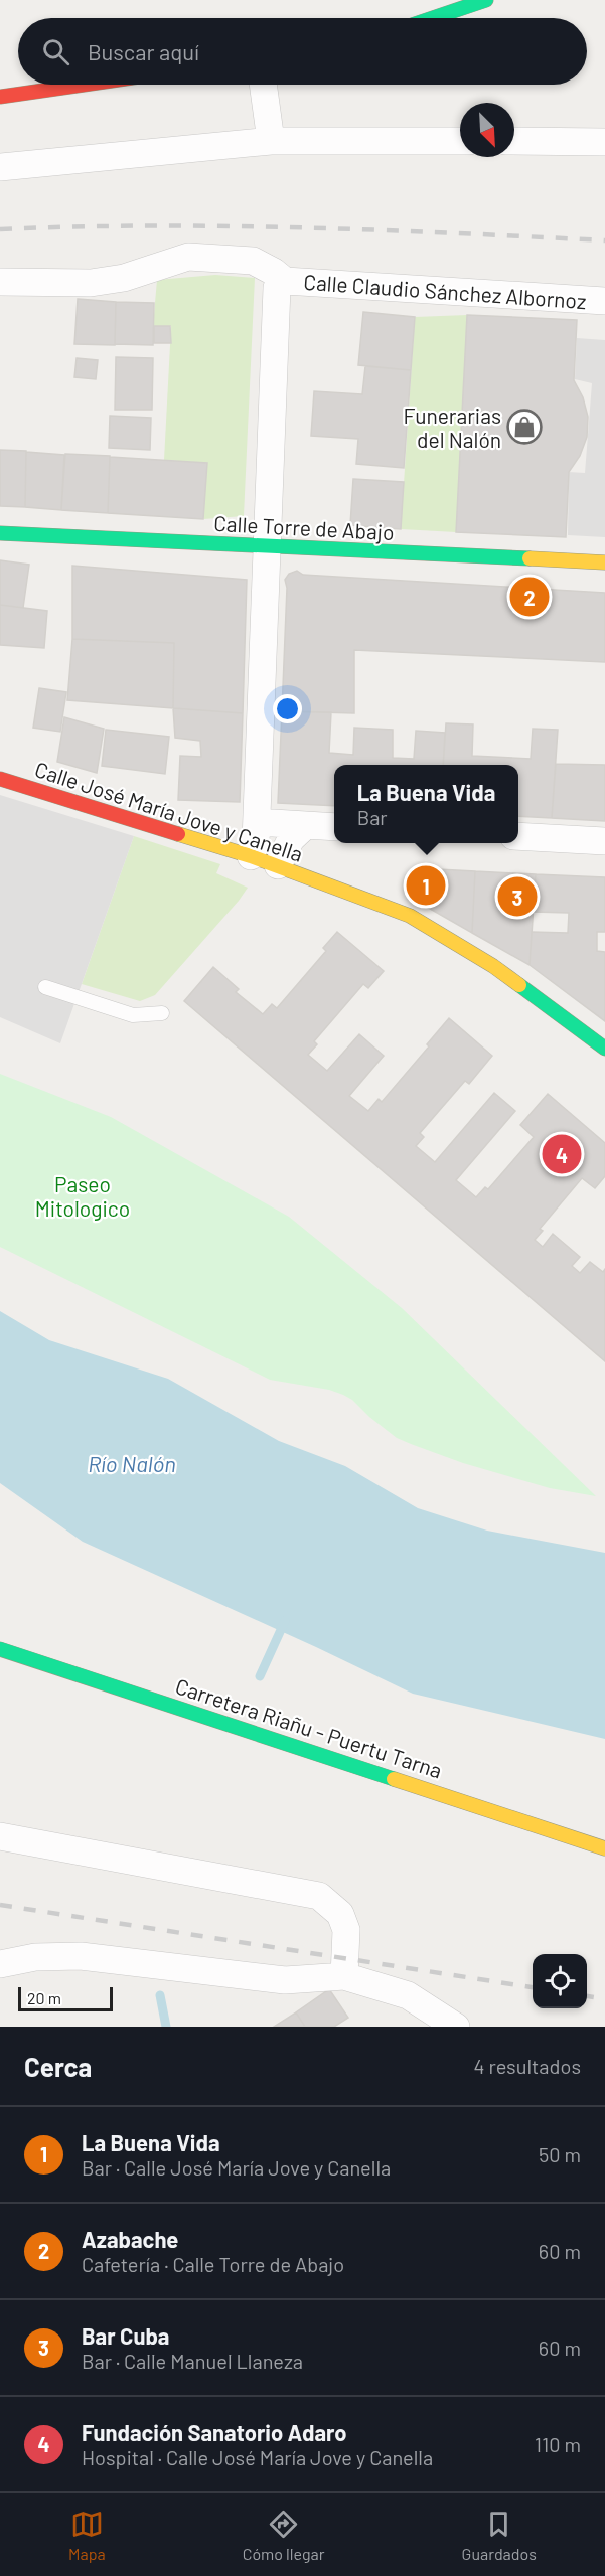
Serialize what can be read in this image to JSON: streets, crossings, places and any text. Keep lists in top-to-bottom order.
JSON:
{
  "streets": {
    "street": [
      "Calle Claudio Sánchez Albornoz",
      "Calle Torre de Abajo",
      "Calle José María Jove y Canella",
      "Carretera Riañu - Puertu Tarna"
    ]
  },
  "water": ["Río Nalón"],
  "parks": ["Paseo Mitologico"],
  "places": {
    "shop": ["Funerarias del Nalón"]
  },
  "scale_bar": "20 m",
  "north": "bottom right",
  "page": {
    "search": "Buscar aquí",
    "pins": [
      "2",
      "1",
      "3",
      "4"
    ],
    "popup": ["La Buena Vida", "Bar"],
    "scale": "20 m",
    "heading": ["Cerca", "4 resultados"],
    "list": [
      {
        "mark": "1",
        "name": "La Buena Vida",
        "note": "Bar · Calle José María Jove y Canella",
        "value": "50 m"
      },
      {
        "mark": "2",
        "name": "Azabache",
        "note": "Cafetería · Calle Torre de Abajo",
        "value": "60 m"
      },
      {
        "mark": "3",
        "name": "Bar Cuba",
        "note": "Bar · Calle Manuel Llaneza",
        "value": "60 m"
      },
      {
        "mark": "4",
        "name": "Fundación Sanatorio Adaro",
        "note": "Hospital · Calle José María Jove y Canella",
        "value": "110 m"
      }
    ],
    "nav": ["Mapa", "Cómo llegar", "Guardados"]
  }
}
